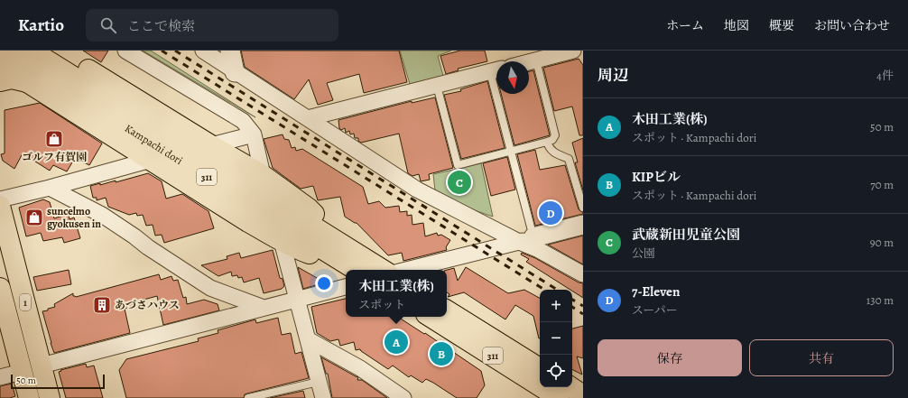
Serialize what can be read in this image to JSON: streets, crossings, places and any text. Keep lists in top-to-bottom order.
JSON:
{
  "streets": {
    "main road": ["Kampachi dori", "311", "1"]
  },
  "places": {
    "shop": ["ゴルフ有賀園", "suncelmo gyokusen in"],
    "building": ["あづさハウス"]
  },
  "scale_bar": "50 m",
  "north": "bottom",
  "page": {
    "header": "Kartio",
    "search": "ここで検索",
    "nav": [
      "ホーム",
      "地図",
      "概要",
      "お問い合わせ"
    ],
    "heading": ["周辺", "4件"],
    "list": [
      {
        "mark": "A",
        "name": "木田工業(株)",
        "note": "スポット · Kampachi dori",
        "value": "50 m"
      },
      {
        "mark": "B",
        "name": "KIPビル",
        "note": "スポット · Kampachi dori",
        "value": "70 m"
      },
      {
        "mark": "C",
        "name": "武蔵新田児童公園",
        "note": "公園",
        "value": "90 m"
      },
      {
        "mark": "D",
        "name": "7-Eleven",
        "note": "スーパー",
        "value": "130 m"
      }
    ],
    "pins": [
      "C",
      "D",
      "A",
      "B"
    ],
    "popup": ["木田工業(株)", "スポット"],
    "map_buttons": ["+", "−"],
    "buttons": ["保存", "共有"],
    "scale": "50 m"
  }
}
